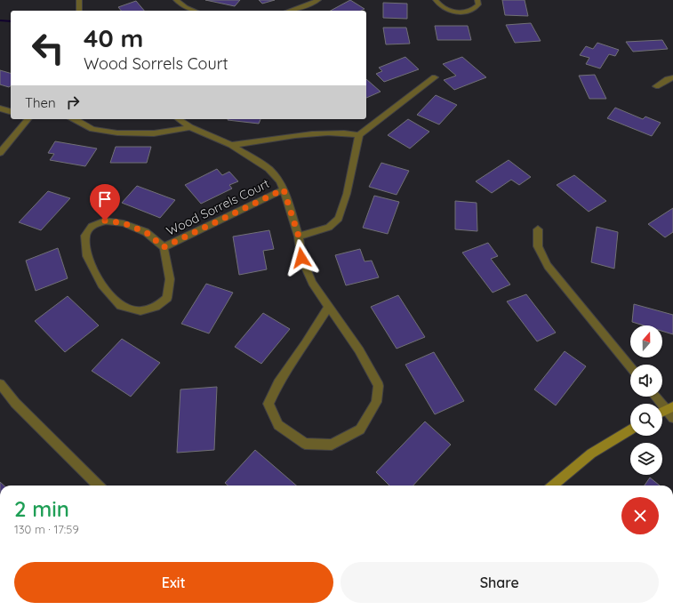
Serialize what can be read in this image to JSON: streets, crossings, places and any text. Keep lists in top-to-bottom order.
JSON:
{
  "streets": {
    "street": ["Wood Sorrels Court"]
  },
  "north": "top",
  "page": {
    "turn": ["40 m", "Wood Sorrels Court"],
    "then": "Then",
    "heading": ["2 min", "130 m · 17:59"],
    "buttons": ["Exit", "Share"]
  }
}
